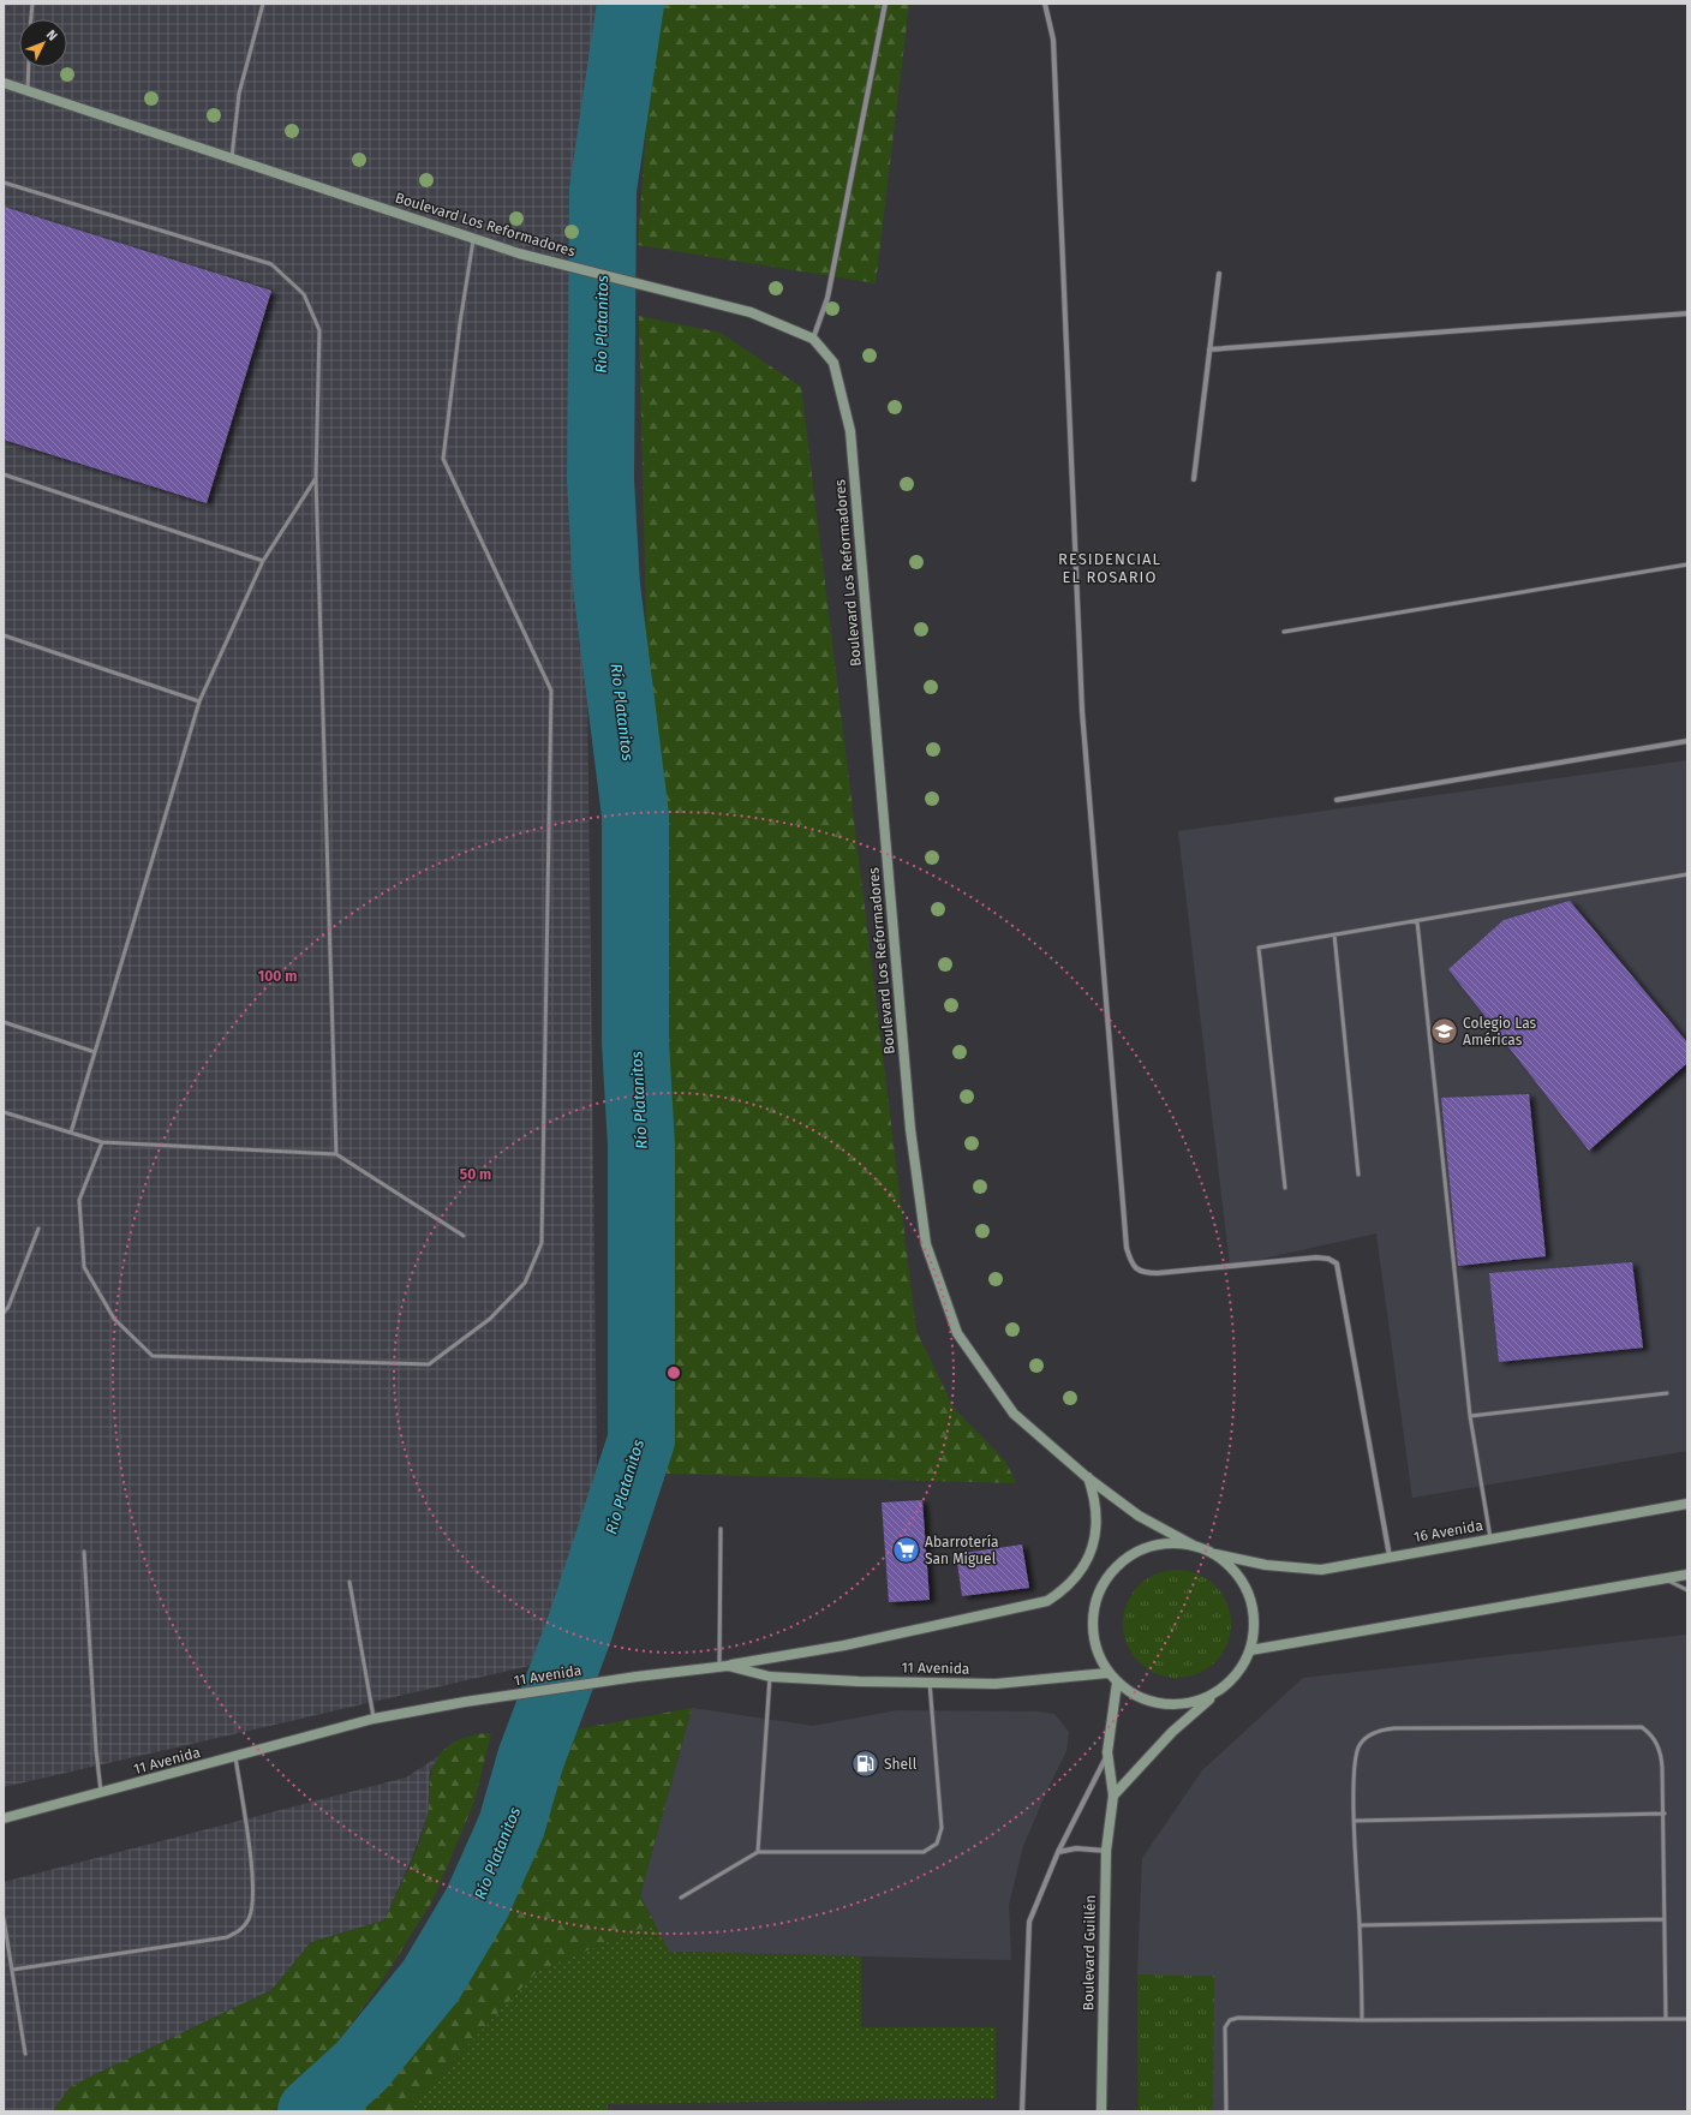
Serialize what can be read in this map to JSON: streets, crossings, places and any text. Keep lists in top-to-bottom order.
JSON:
{
  "streets": {
    "main road": [
      "Boulevard Los Reformadores",
      "16 Avenida",
      "11 Avenida",
      "Boulevard Guillén"
    ]
  },
  "crossings": [
    ["Boulevard Los Reformadores", "16 Avenida"],
    ["Boulevard Los Reformadores", "11 Avenida"],
    ["Boulevard Los Reformadores", "Boulevard Guillén"],
    ["16 Avenida", "11 Avenida"],
    ["16 Avenida", "Boulevard Guillén"],
    ["11 Avenida", "Boulevard Guillén"]
  ],
  "districts": ["RESIDENCIAL EL ROSARIO"],
  "water": ["Río Platanitos"],
  "places": {
    "school or university": ["Colegio Las Américas"],
    "supermarket": ["Abarrotería San Miguel"],
    "fuel station": ["Shell"]
  },
  "north": "top right",
  "rings": ["100 m", "50 m"]
}
